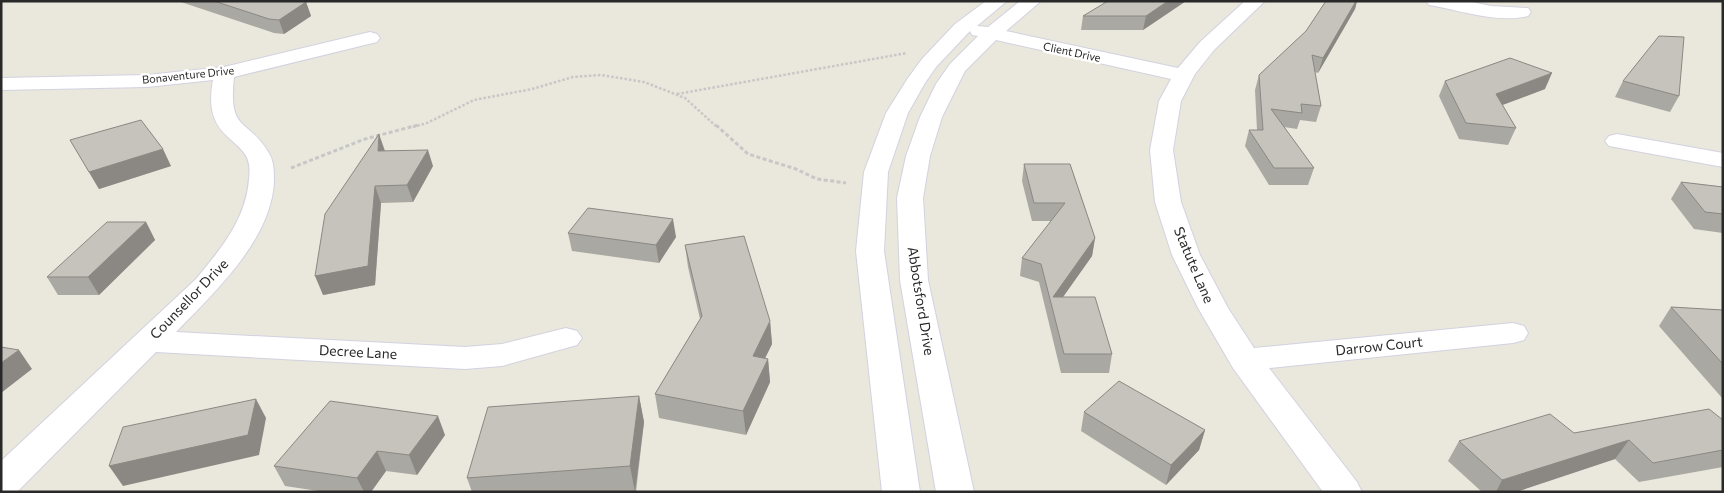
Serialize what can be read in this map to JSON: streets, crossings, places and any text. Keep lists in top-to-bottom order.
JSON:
{
  "streets": {
    "street": [
      "Client Drive",
      "Bonaventure Drive",
      "Statute Lane",
      "Counsellor Drive",
      "Abbotsford Drive",
      "Darrow Court",
      "Decree Lane"
    ]
  },
  "crossings": [
    ["Client Drive", "Statute Lane"],
    ["Client Drive", "Abbotsford Drive"],
    ["Bonaventure Drive", "Counsellor Drive"],
    ["Statute Lane", "Darrow Court"],
    ["Counsellor Drive", "Decree Lane"]
  ]
}
